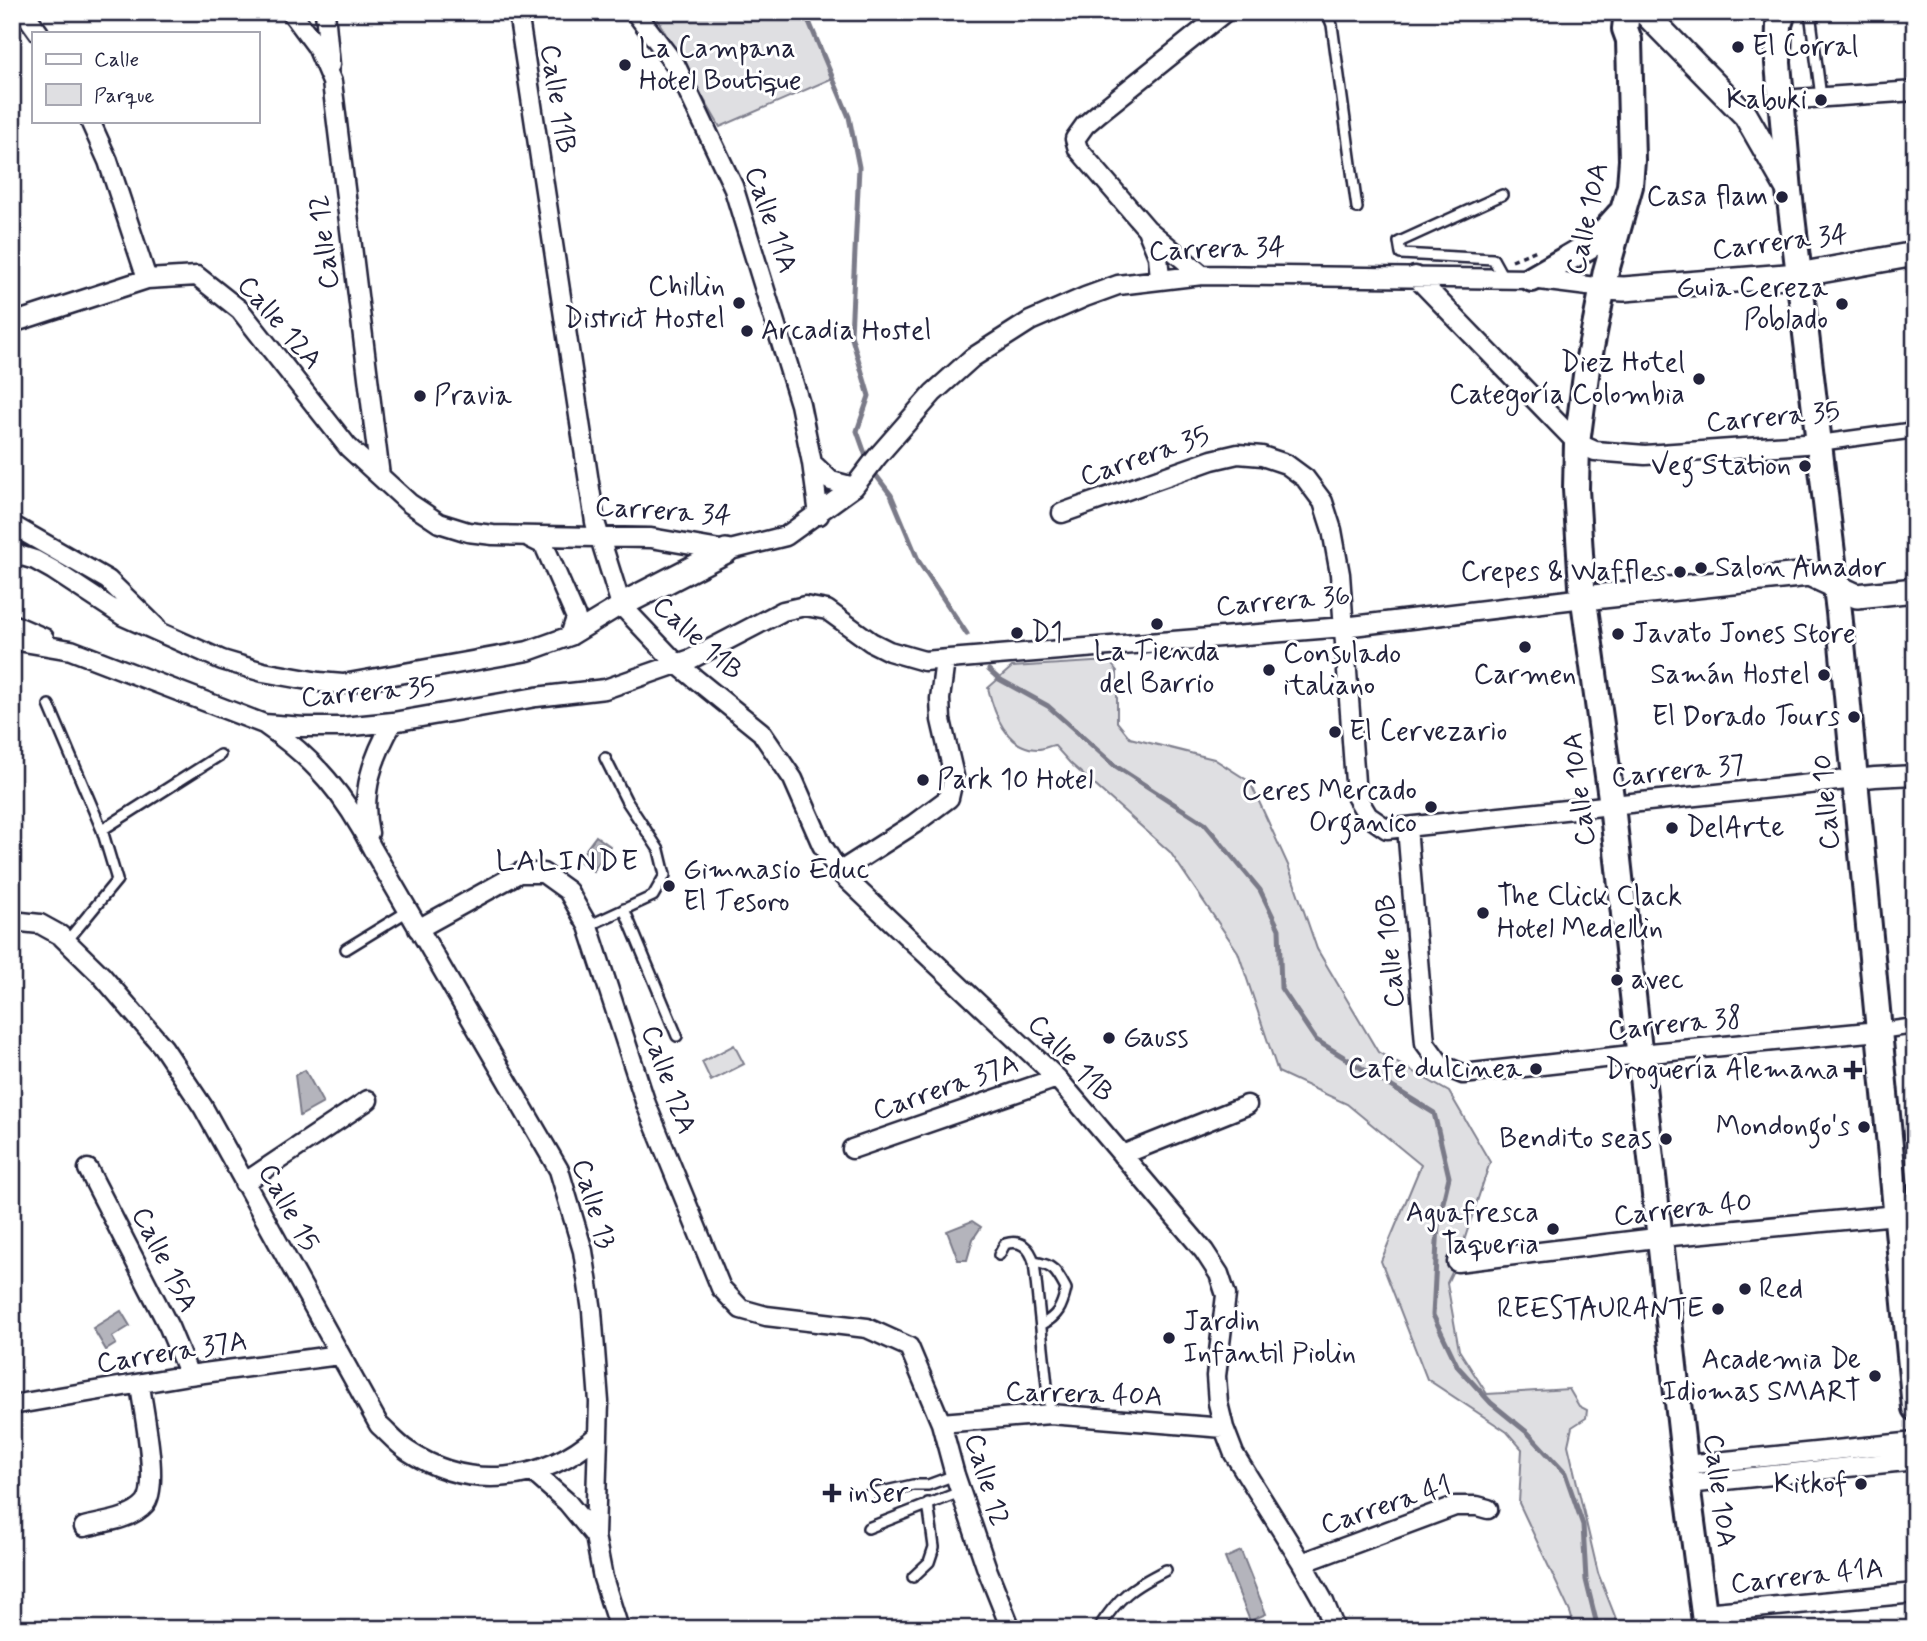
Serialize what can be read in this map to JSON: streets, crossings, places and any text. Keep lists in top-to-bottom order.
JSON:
{
  "streets": {
    "main road": ["Calle 10A", "Calle 10"],
    "street": [
      "Calle 11B",
      "Calle 11A",
      "Calle 12",
      "Carrera 34",
      "Calle 12A",
      "Carrera 35",
      "Carrera 36",
      "Carrera 37",
      "Calle 10B",
      "Carrera 38",
      "Carrera 37A",
      "Calle 13",
      "Calle 15",
      "Carrera 40",
      "Calle 15A",
      "Carrera 40A",
      "Carrera 41",
      "Carrera 41A"
    ]
  },
  "crossings": [
    ["Calle 11B", "Carrera 34"],
    ["Calle 11B", "Carrera 35"],
    ["Calle 11B", "Carrera 36"],
    ["Calle 11B", "Carrera 37A"],
    ["Calle 11B", "Carrera 40A"],
    ["Calle 11B", "Carrera 41"],
    ["Calle 10A", "Carrera 34"],
    ["Calle 10A", "Carrera 35"],
    ["Calle 10A", "Carrera 36"],
    ["Calle 10A", "Carrera 37"],
    ["Calle 10A", "Carrera 38"],
    ["Calle 10A", "Carrera 40"],
    ["Calle 10A", "Carrera 41A"],
    ["Calle 11A", "Carrera 34"],
    ["Calle 12", "Carrera 34"],
    ["Calle 12", "Calle 12A"],
    ["Calle 12", "Carrera 40A"],
    ["Carrera 34", "Calle 12A"],
    ["Carrera 34", "Calle 10"],
    ["Calle 12A", "Calle 13"],
    ["Carrera 35", "Carrera 36"],
    ["Carrera 35", "Carrera 37"],
    ["Carrera 35", "Calle 10"],
    ["Carrera 35", "Calle 13"],
    ["Carrera 36", "Carrera 37"],
    ["Carrera 36", "Calle 10"],
    ["Carrera 37", "Calle 10"],
    ["Carrera 37", "Calle 10B"],
    ["Calle 10", "Carrera 38"],
    ["Calle 10", "Carrera 40"],
    ["Calle 10B", "Carrera 38"],
    ["Carrera 37A", "Calle 15"],
    ["Carrera 37A", "Calle 15A"],
    ["Calle 13", "Calle 15"]
  ],
  "districts": ["LALINDE"],
  "places": {
    "other": [
      "El Corral",
      "La Campana Hotel Boutique",
      "Kabuki",
      "Casa flam",
      "Chillin District Hostel",
      "Guia Cereza Poblado",
      "Arcadia Hostel",
      "Diez Hotel Categoría Colombia",
      "Pravia",
      "Veg Station",
      "Salon Amador",
      "Crepes & Waffles",
      "La Tienda del Barrio",
      "D1",
      "Javato Jones Store",
      "Carmen",
      "Consulado italiano",
      "Samán Hostel",
      "El Dorado Tours",
      "El Cervezario",
      "Park 10 Hotel",
      "Ceres Mercado Organico",
      "DelArte",
      "Gimnasio Educ El Tesoro",
      "The Click Clack Hotel Medellin",
      "avec",
      "Gauss",
      "Cafe dulcinea",
      "Mondongo's",
      "Bendito seas",
      "Aguafresca Taqueria",
      "Red",
      "REESTAURANTE",
      "Jardin Infantil Piolin",
      "Academia De Idiomas SMART",
      "Kitkof"
    ],
    "health": ["Droguería Alemana", "inSer"]
  },
  "legend": ["Calle", "Parque"]
}
